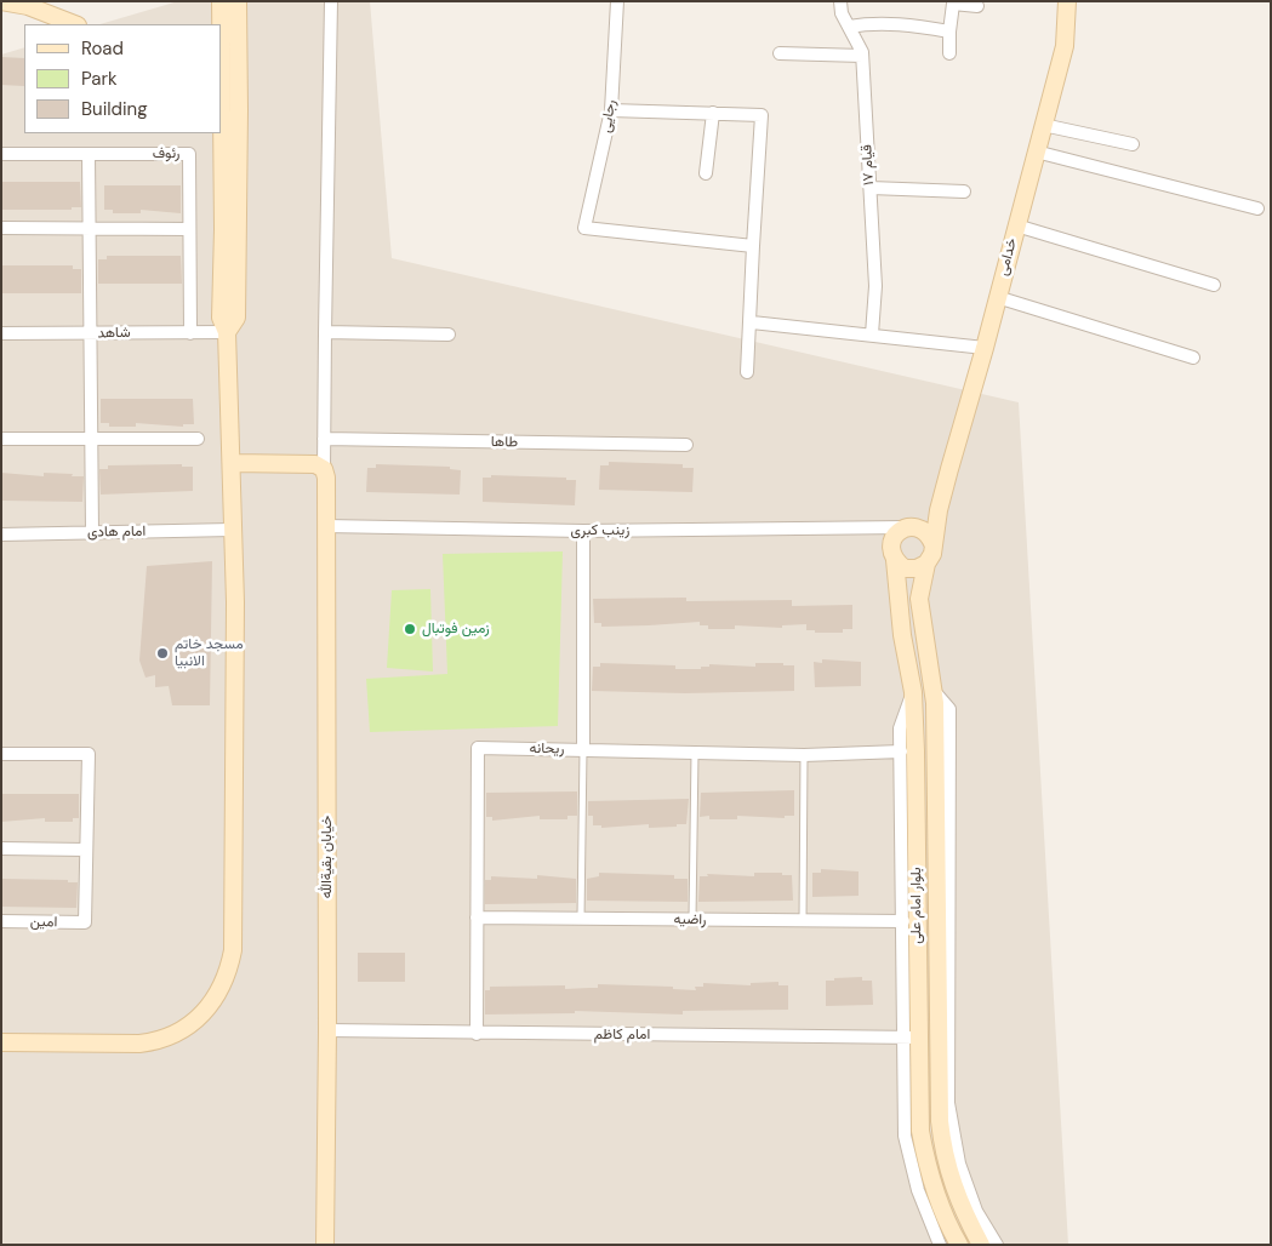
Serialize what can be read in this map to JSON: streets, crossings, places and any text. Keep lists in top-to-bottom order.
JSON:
{
  "streets": {
    "street": [
      "رجایی",
      "رئوف",
      "قیام ۱۷",
      "خدامی",
      "شاهد",
      "طاها",
      "زینب کبری",
      "امام هادی",
      "ریحانه",
      "خیابان بقیةالله",
      "بلوار امام علی",
      "راضیه",
      "امین",
      "امام کاظم"
    ]
  },
  "crossings": [
    ["رئوف", "شاهد"],
    ["خدامی", "زینب کبری"],
    ["خدامی", "بلوار امام علی"],
    ["زینب کبری", "خیابان بقیةالله"],
    ["زینب کبری", "بلوار امام علی"],
    ["ریحانه", "راضیه"],
    ["ریحانه", "امام کاظم"],
    ["خیابان بقیةالله", "امام کاظم"],
    ["بلوار امام علی", "امام کاظم"]
  ],
  "places": ["زمین فوتبال", "مسجد خاتم الانبیا"],
  "legend": ["Road", "Park", "Building"]
}
